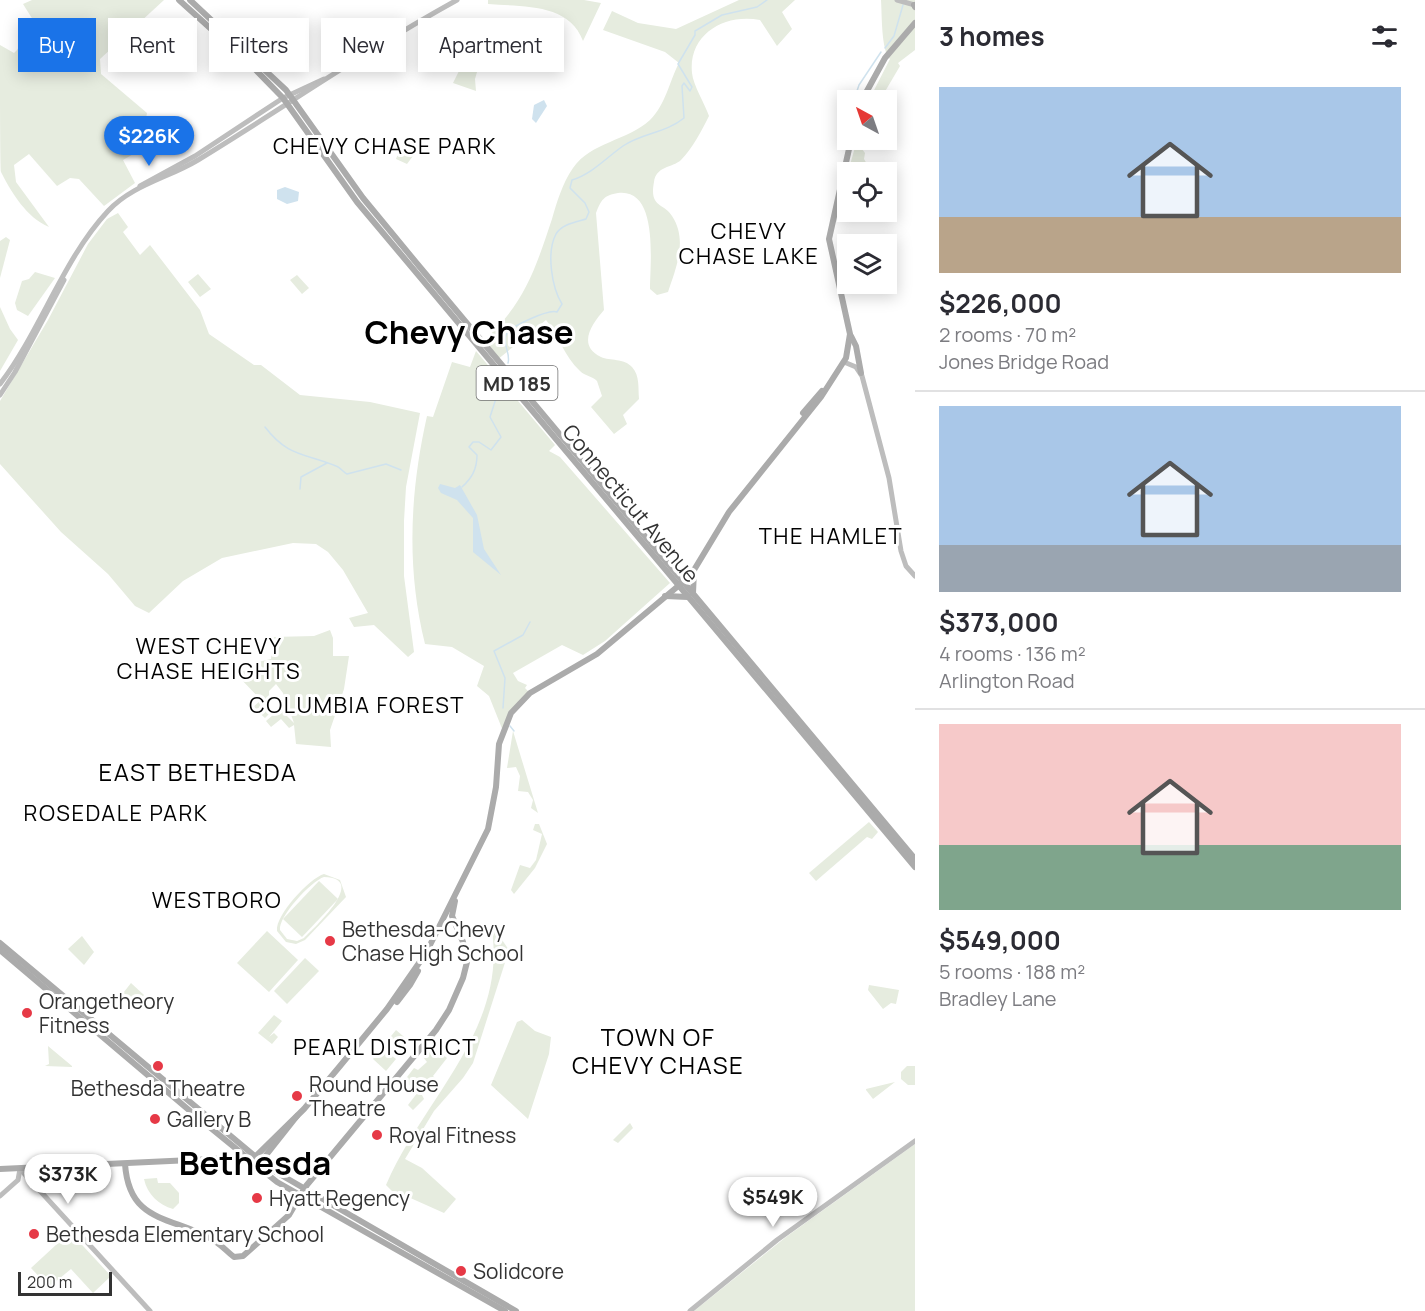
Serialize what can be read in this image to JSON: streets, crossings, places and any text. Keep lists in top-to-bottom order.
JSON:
{
  "streets": {
    "main road": ["MD 185", "Connecticut Avenue"]
  },
  "districts": [
    "CHEVY CHASE PARK",
    "CHEVY CHASE LAKE",
    "Chevy Chase",
    "THE HAMLET",
    "WEST CHEVY CHASE HEIGHTS",
    "COLUMBIA FOREST",
    "EAST BETHESDA",
    "ROSEDALE PARK",
    "WESTBORO",
    "TOWN OF CHEVY CHASE",
    "PEARL DISTRICT",
    "Bethesda"
  ],
  "places": [
    "Bethesda-Chevy Chase High School",
    "Orangetheory Fitness",
    "Bethesda Theatre",
    "Round House Theatre",
    "Gallery B",
    "Royal Fitness",
    "Hyatt Regency",
    "Bethesda Elementary School",
    "Solidcore"
  ],
  "scale_bar": "200 m",
  "north": "top left",
  "page": {
    "heading": "3 homes",
    "chip": [
      "Buy",
      "Rent",
      "Filters",
      "New",
      "Apartment"
    ],
    "list": [
      {
        "name": "$226,000",
        "note": "2 rooms · 70 m² · Jones Bridge Road"
      },
      {
        "name": "$373,000",
        "note": "4 rooms · 136 m² · Arlington Road"
      },
      {
        "name": "$549,000",
        "note": "5 rooms · 188 m² · Bradley Lane"
      }
    ],
    "price": ["$226K", "$373K", "$549K"],
    "scale": "200 m"
  }
}
